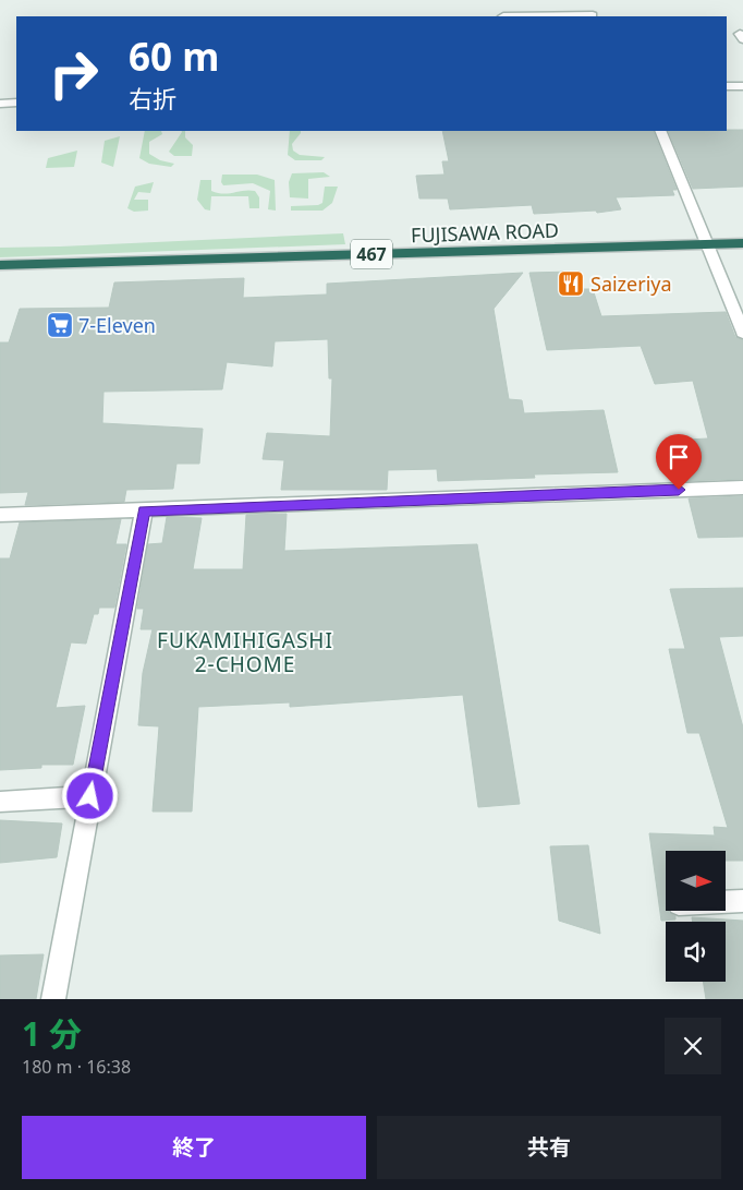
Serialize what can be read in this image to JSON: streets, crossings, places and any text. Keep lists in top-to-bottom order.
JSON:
{
  "streets": {
    "highway": ["FUJISAWA ROAD", "467"]
  },
  "districts": ["FUKAMIHIGASHI 2-CHOME"],
  "places": {
    "restaurant": ["Saizeriya"],
    "supermarket": ["7-Eleven"]
  },
  "north": "right",
  "page": {
    "turn": ["60 m", "右折"],
    "heading": ["1 分", "180 m · 16:38"],
    "buttons": ["終了", "共有"]
  }
}
